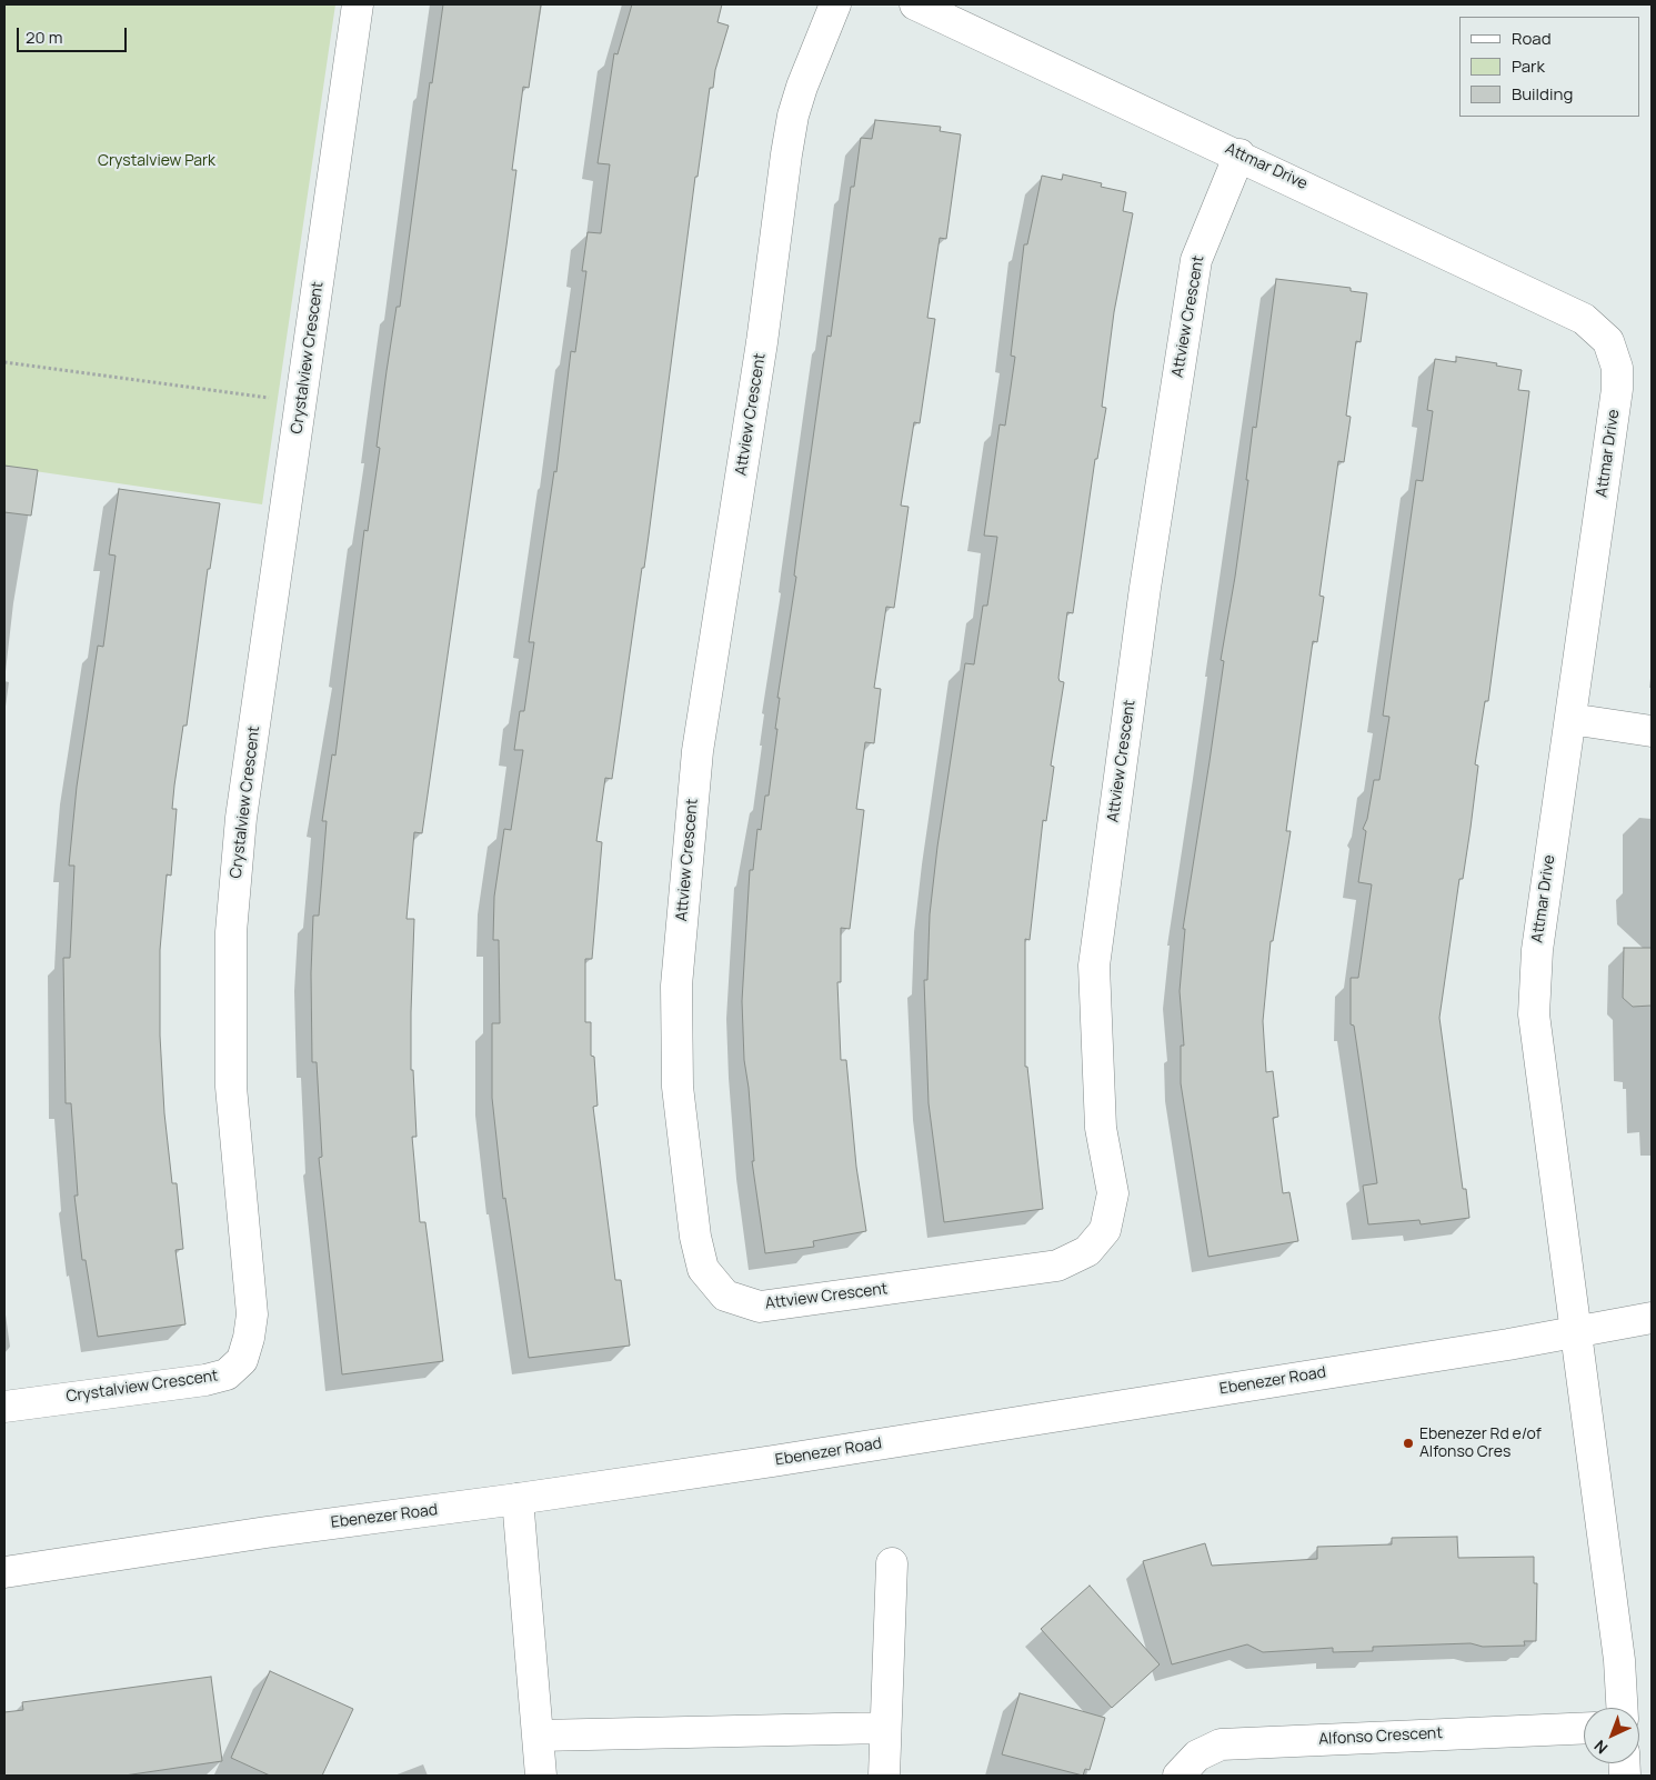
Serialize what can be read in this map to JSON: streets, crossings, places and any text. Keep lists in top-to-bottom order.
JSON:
{
  "streets": {
    "street": [
      "Attmar Drive",
      "Attview Crescent",
      "Crystalview Crescent",
      "Ebenezer Road",
      "Alfonso Crescent"
    ]
  },
  "crossings": [
    ["Attmar Drive", "Attview Crescent"],
    ["Attmar Drive", "Ebenezer Road"]
  ],
  "parks": ["Crystalview Park"],
  "places": ["Ebenezer Rd e/of Alfonso Cres"],
  "legend": ["Road", "Park", "Building"],
  "scale_bar": "20 m",
  "north": "bottom left"
}
